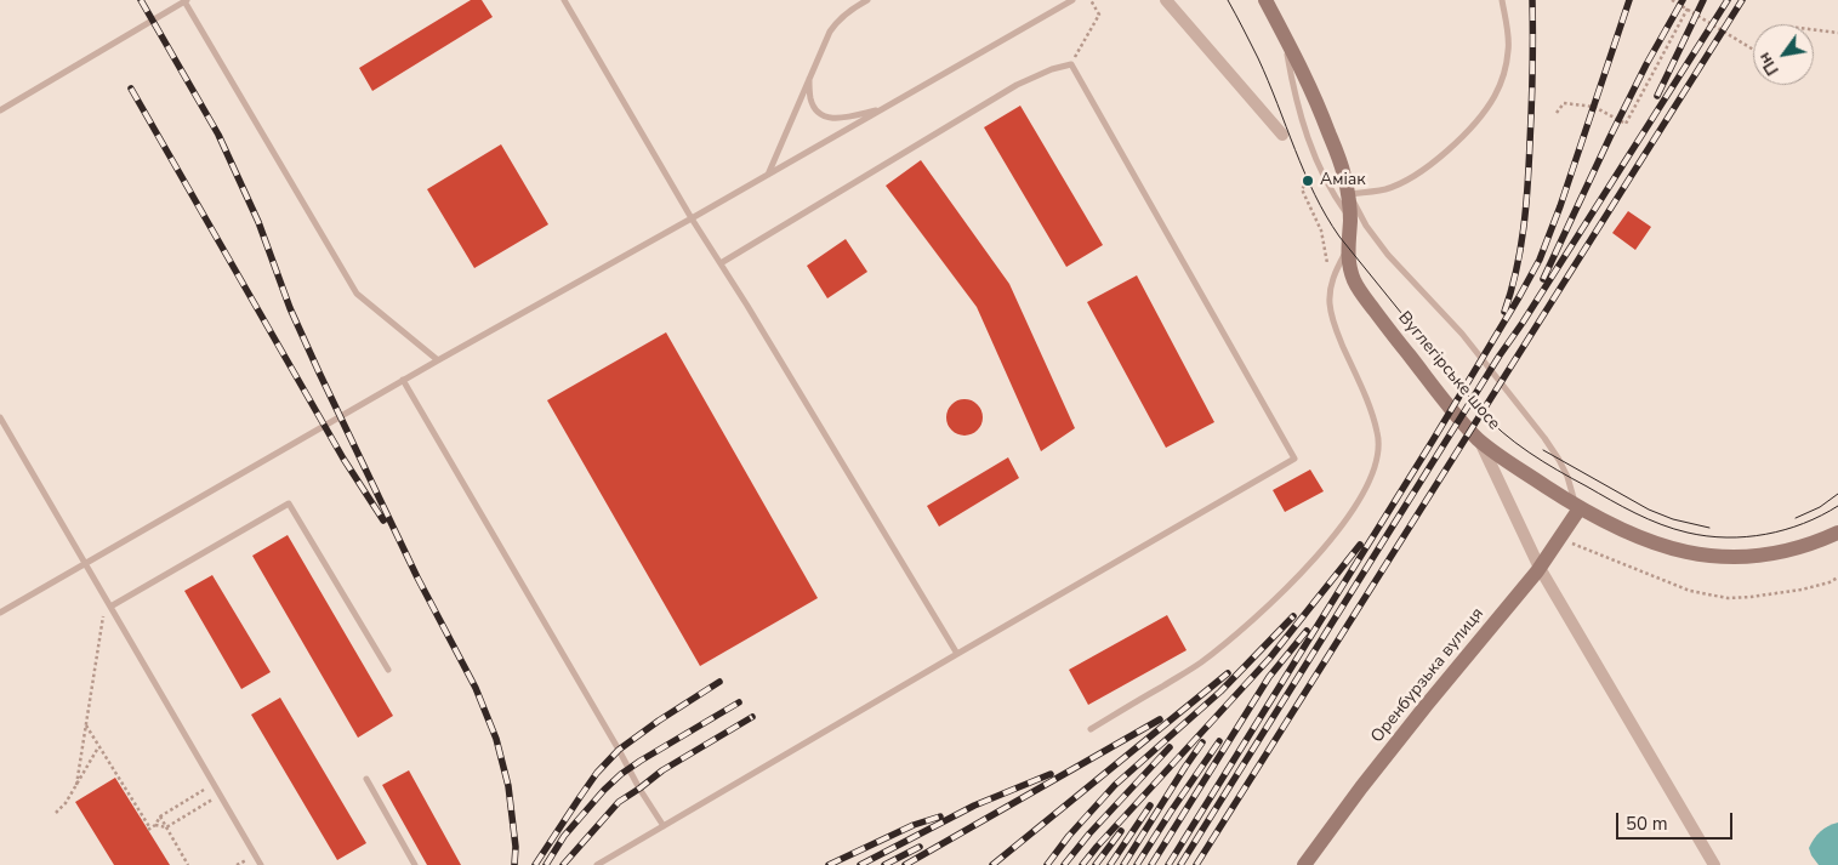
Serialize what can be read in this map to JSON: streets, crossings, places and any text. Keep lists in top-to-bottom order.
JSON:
{
  "streets": {
    "street": ["Вуглегірське шосе", "Оренбурзька вулиця"]
  },
  "crossings": [
    ["Вуглегірське шосе", "Оренбурзька вулиця"]
  ],
  "places": ["Аміак"],
  "scale_bar": "50 m",
  "north": "bottom left"
}
